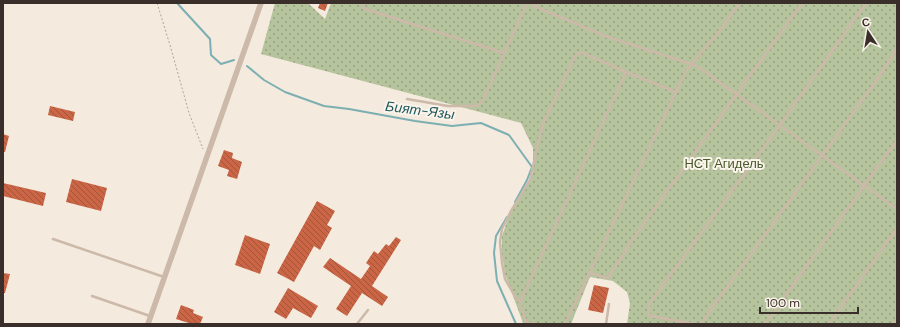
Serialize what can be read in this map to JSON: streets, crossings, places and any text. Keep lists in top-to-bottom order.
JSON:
{
  "water": ["Бият-Язы"],
  "parks": ["НСТ Агидель"],
  "scale_bar": "100 m",
  "north": "top"
}
